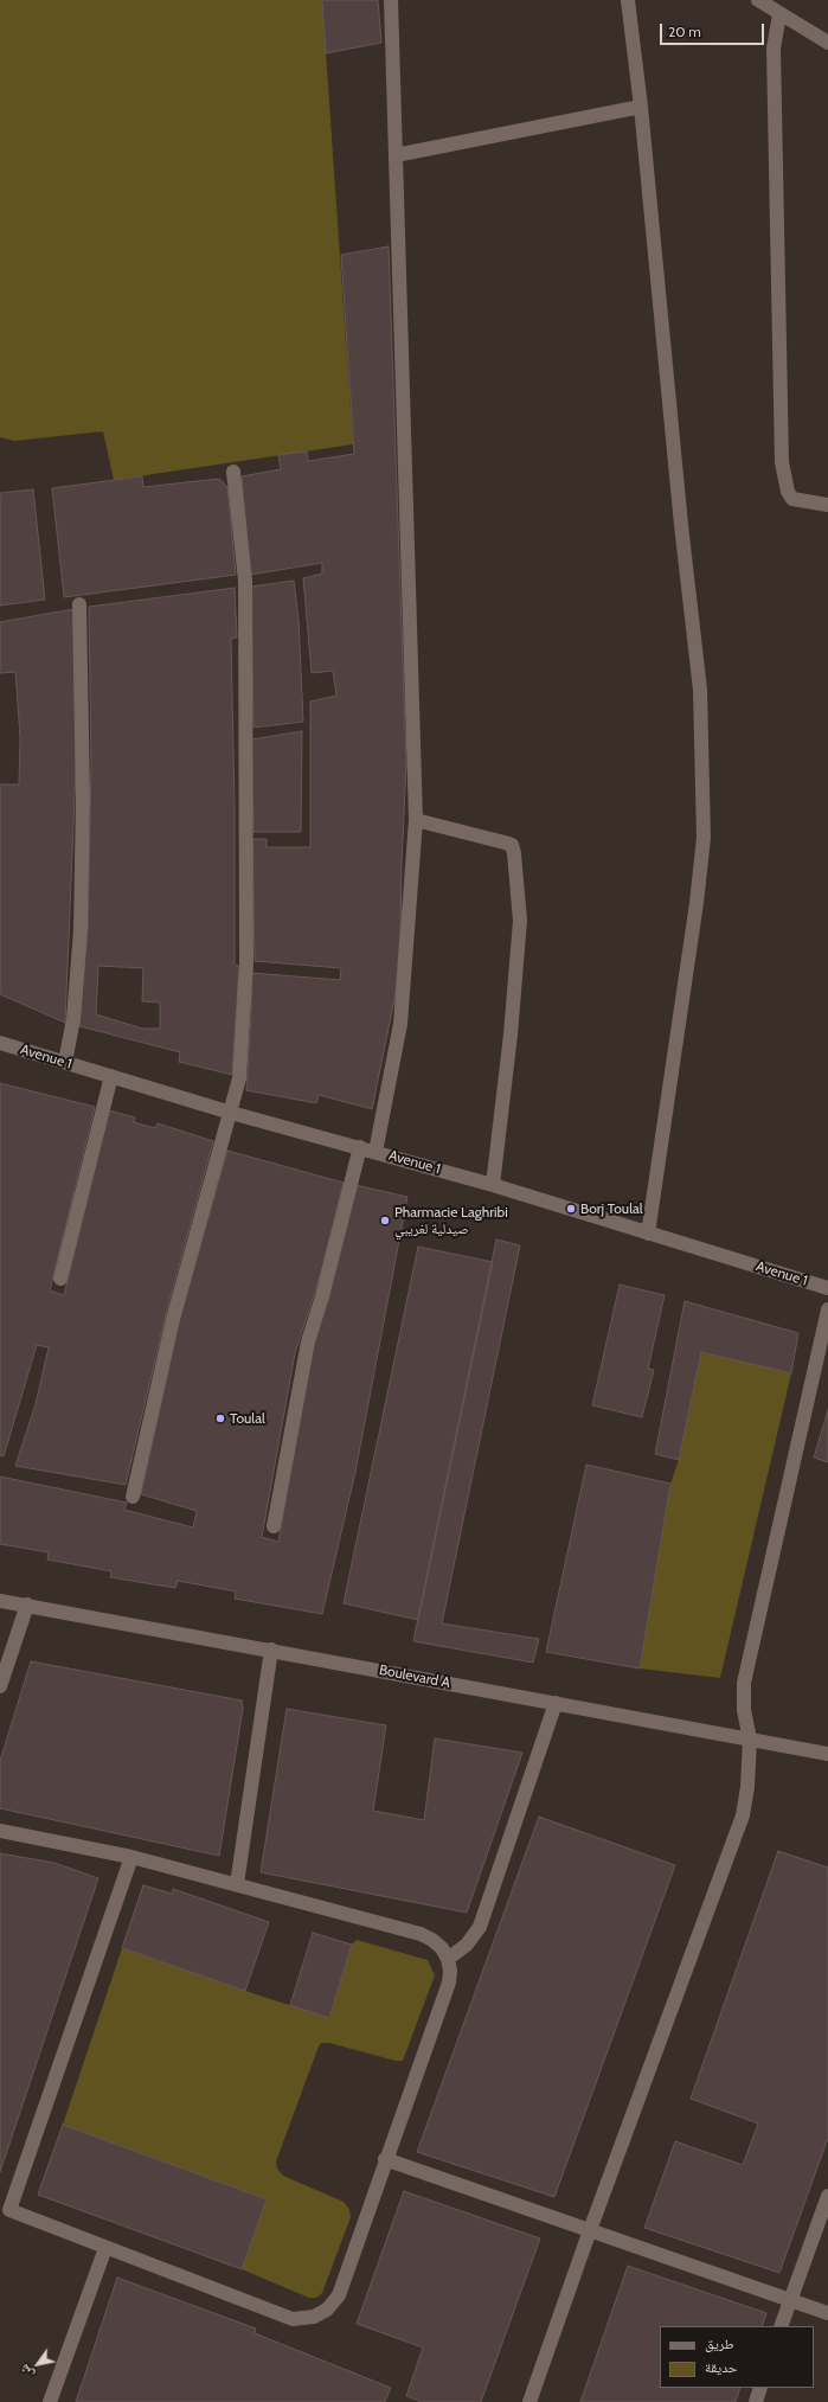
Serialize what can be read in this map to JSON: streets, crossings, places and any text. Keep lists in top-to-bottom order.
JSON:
{
  "streets": {
    "street": ["Avenue 1", "Boulevard A"]
  },
  "places": ["Borj Toulal", "Pharmacie Laghribi صيدلية لغريبي", "Toulal"],
  "legend": ["طريق", "حديقة"],
  "scale_bar": "20 m",
  "north": "bottom left"
}
